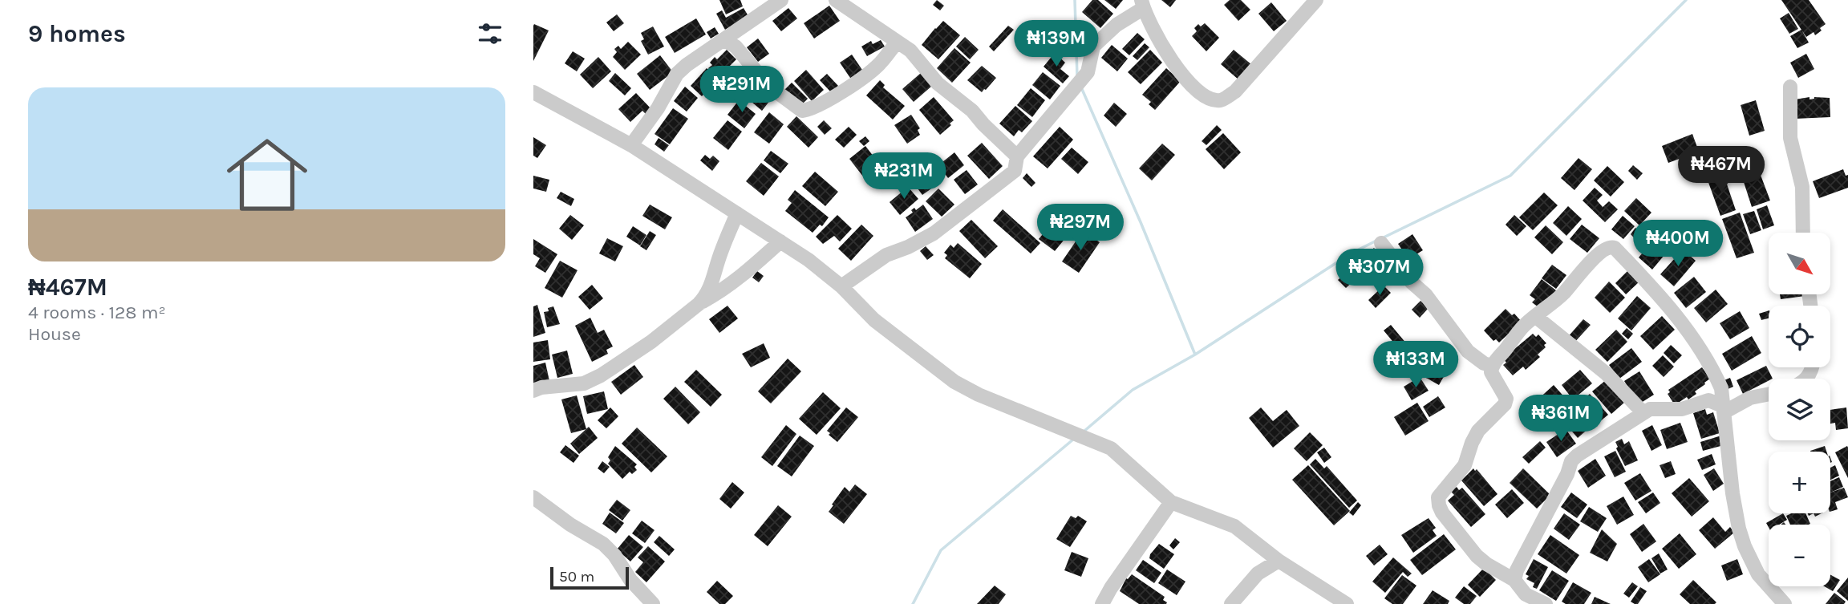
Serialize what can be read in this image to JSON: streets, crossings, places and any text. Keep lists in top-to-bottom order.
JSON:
{
  "scale_bar": "50 m",
  "north": "bottom right",
  "page": {
    "heading": "9 homes",
    "price": [
      "₦139M",
      "₦291M",
      "₦467M",
      "₦231M",
      "₦297M",
      "₦400M",
      "₦307M",
      "₦133M",
      "₦361M"
    ],
    "list": [
      {
        "name": "₦467M",
        "note": "4 rooms · 128 m² · House"
      }
    ],
    "map_buttons": ["+", "−"],
    "scale": "50 m"
  }
}
